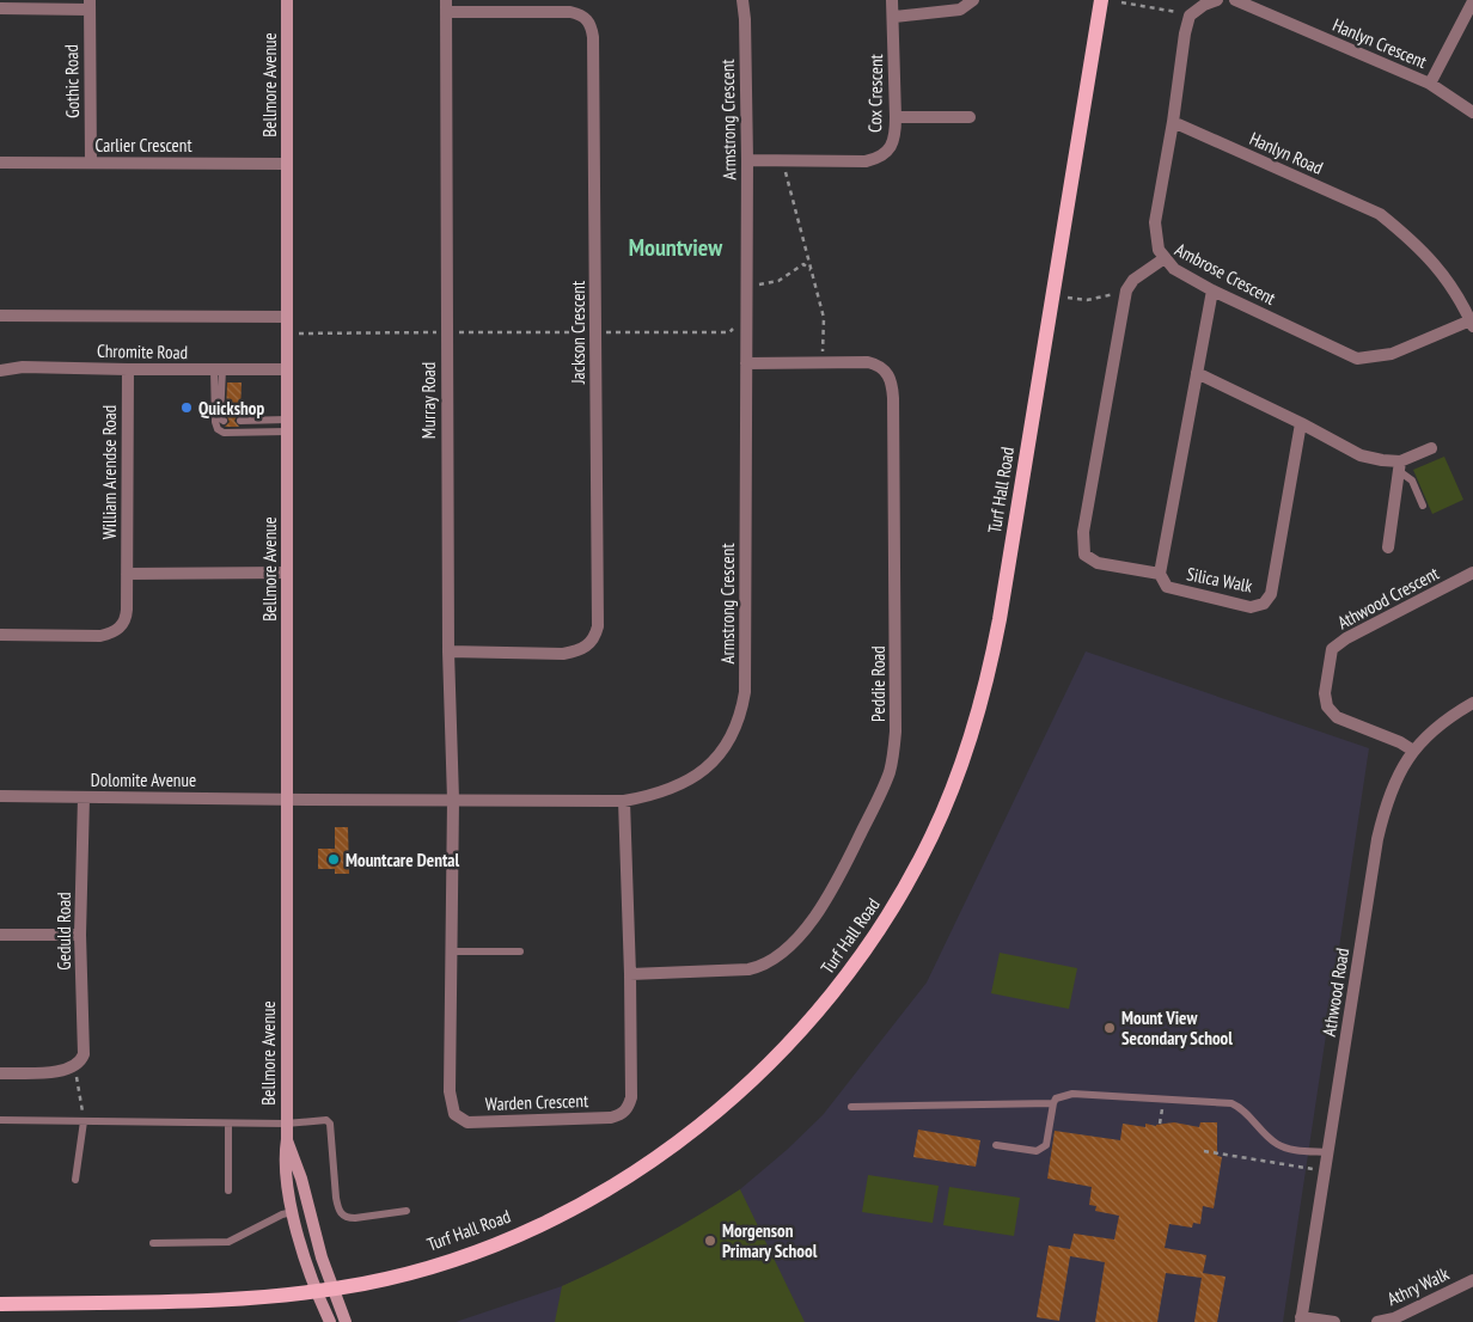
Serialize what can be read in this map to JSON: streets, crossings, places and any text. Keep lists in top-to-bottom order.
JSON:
{
  "streets": {
    "main road": ["Turf Hall Road"],
    "street": [
      "Hanlyn Crescent",
      "Gothic Road",
      "Bellmore Avenue",
      "Cox Crescent",
      "Armstrong Crescent",
      "Carlier Crescent",
      "Hanlyn Road",
      "Ambrose Crescent",
      "Jackson Crescent",
      "Chromite Road",
      "Murray Road",
      "William Arendse Road",
      "Silica Walk",
      "Athwood Crescent",
      "Peddie Road",
      "Dolomite Avenue",
      "Geduld Road",
      "Athwood Road",
      "Warden Crescent",
      "Athry Walk"
    ]
  },
  "crossings": [
    ["Gothic Road", "Carlier Crescent"],
    ["Bellmore Avenue", "Armstrong Crescent"],
    ["Bellmore Avenue", "Carlier Crescent"],
    ["Bellmore Avenue", "Chromite Road"],
    ["Bellmore Avenue", "Turf Hall Road"],
    ["Bellmore Avenue", "Dolomite Avenue"],
    ["Cox Crescent", "Armstrong Crescent"],
    ["Armstrong Crescent", "Murray Road"],
    ["Armstrong Crescent", "Peddie Road"],
    ["Armstrong Crescent", "Dolomite Avenue"],
    ["Armstrong Crescent", "Warden Crescent"],
    ["Hanlyn Road", "Ambrose Crescent"],
    ["Ambrose Crescent", "Silica Walk"],
    ["Jackson Crescent", "Murray Road"],
    ["Chromite Road", "William Arendse Road"],
    ["Murray Road", "Warden Crescent"],
    ["Athwood Crescent", "Athwood Road"],
    ["Peddie Road", "Warden Crescent"],
    ["Dolomite Avenue", "Geduld Road"]
  ],
  "districts": ["Mountview"],
  "places": [
    "Quickshop",
    "Mountcare Dental",
    "Mount View Secondary School",
    "Morgenson Primary School"
  ]
}
